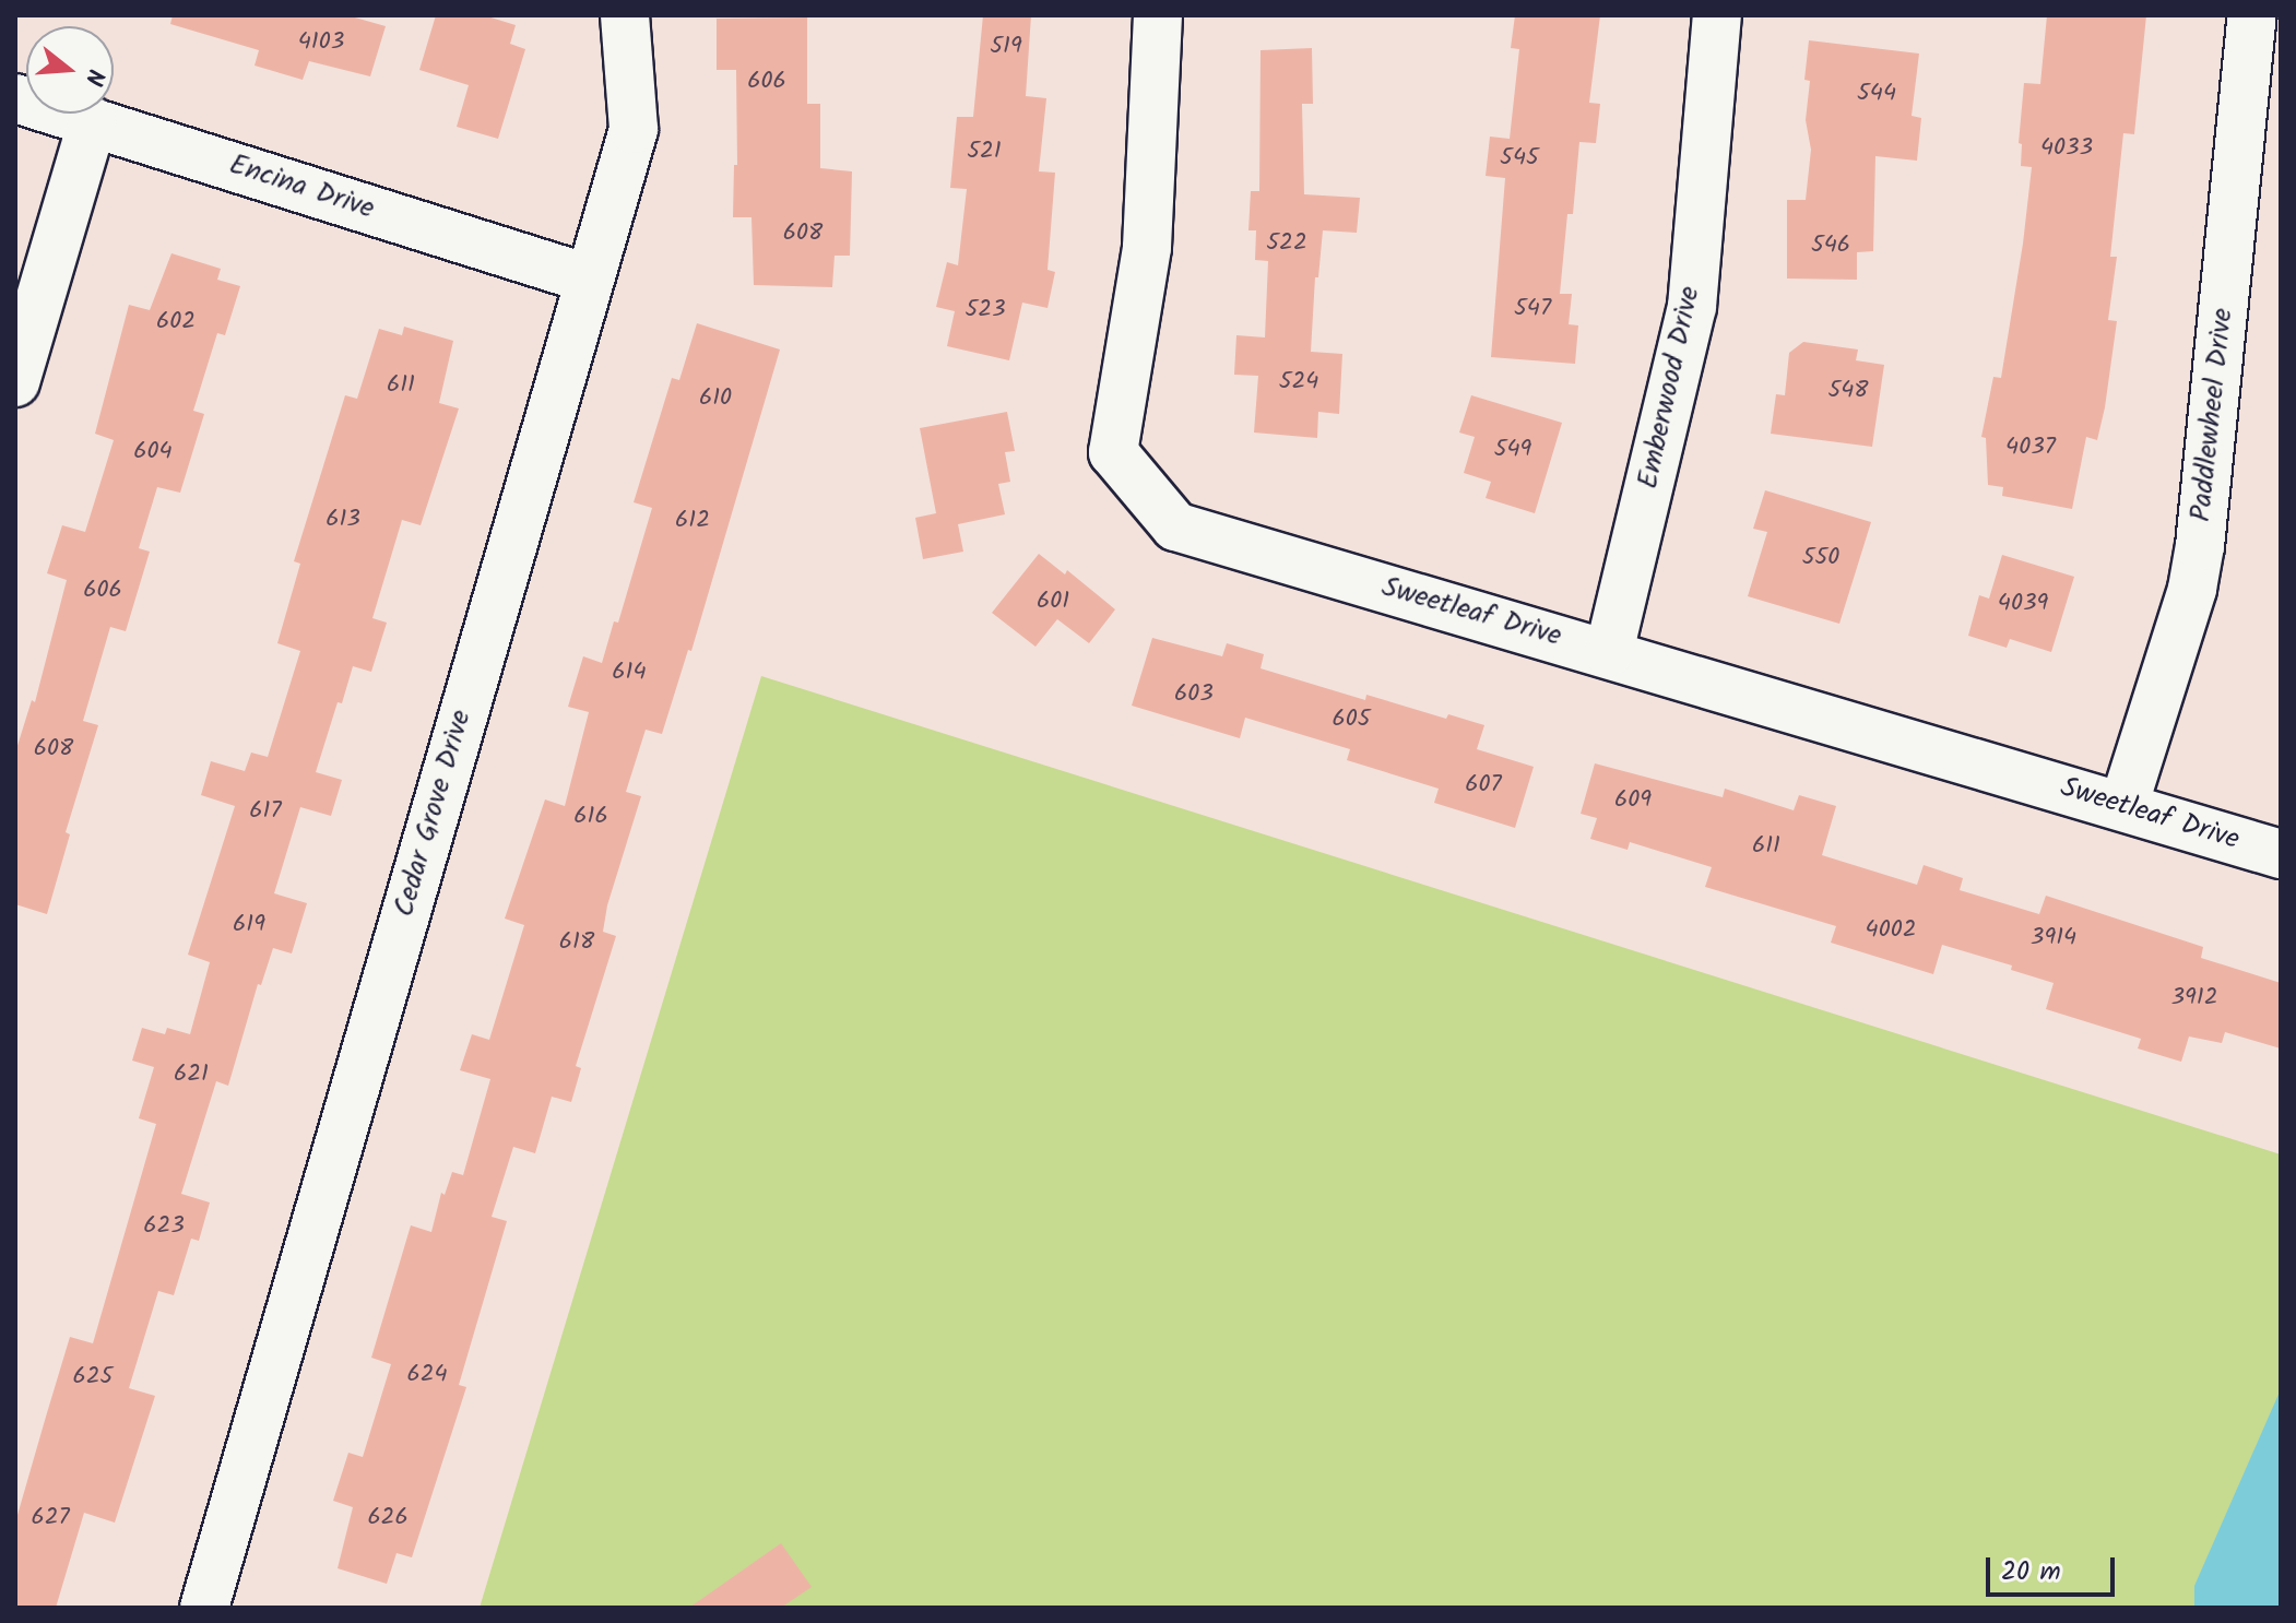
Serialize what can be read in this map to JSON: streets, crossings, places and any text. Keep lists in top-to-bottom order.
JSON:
{
  "streets": {
    "street": [
      "Encina Drive",
      "Emberwood Drive",
      "Paddlewheel Drive",
      "Sweetleaf Drive",
      "Cedar Grove Drive"
    ]
  },
  "crossings": [
    ["Encina Drive", "Cedar Grove Drive"],
    ["Emberwood Drive", "Sweetleaf Drive"],
    ["Paddlewheel Drive", "Sweetleaf Drive"]
  ],
  "house_numbers": [
    "4103",
    "519",
    "606",
    "544",
    "4033",
    "521",
    "545",
    "608",
    "522",
    "546",
    "547",
    "523",
    "602",
    "524",
    "611",
    "548",
    "610",
    "4037",
    "549",
    "604",
    "613",
    "612",
    "550",
    "606",
    "601",
    "4039",
    "614",
    "603",
    "605",
    "608",
    "607",
    "609",
    "617",
    "616",
    "611",
    "619",
    "4002",
    "3914",
    "618",
    "3912",
    "621",
    "623",
    "624",
    "625",
    "627",
    "626"
  ],
  "scale_bar": "20 m",
  "north": "right"
}
